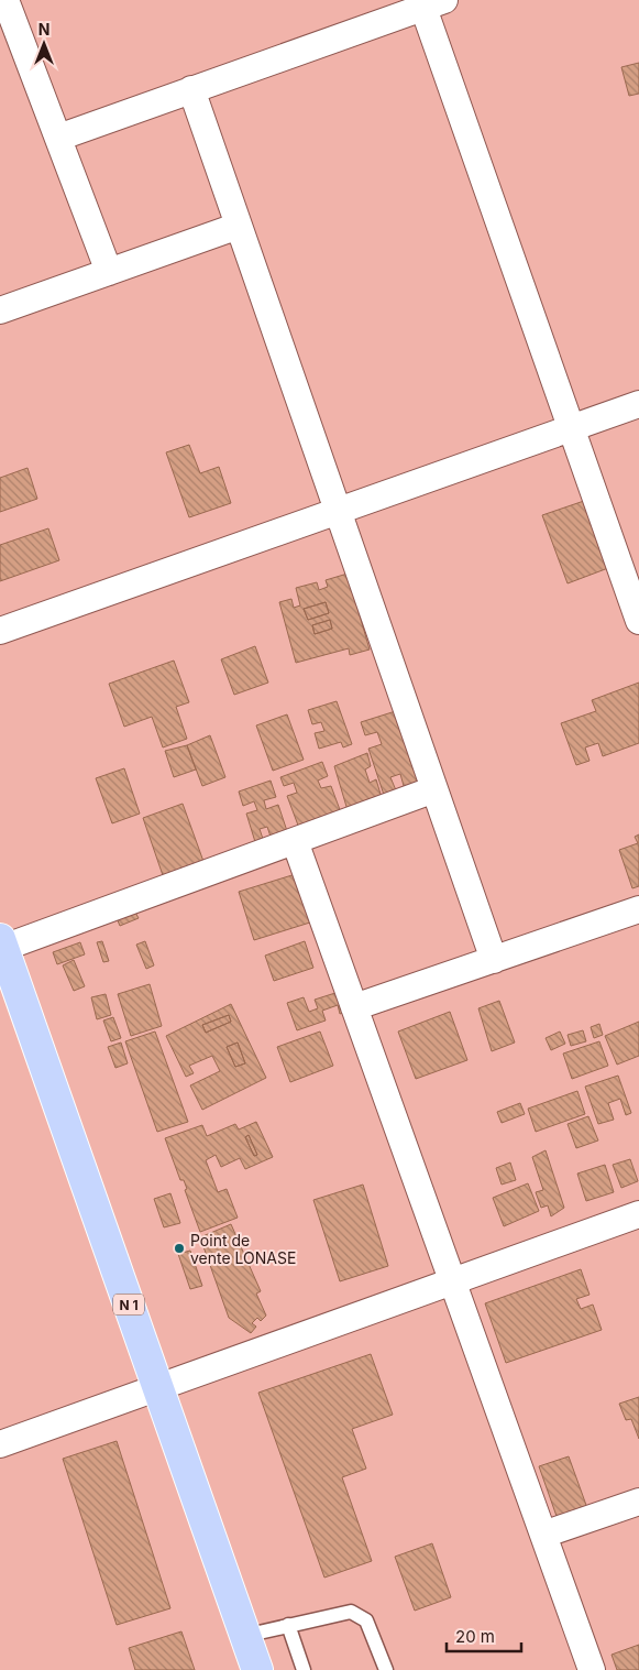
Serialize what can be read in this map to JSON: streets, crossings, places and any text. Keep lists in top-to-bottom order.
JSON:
{
  "streets": {
    "highway": ["N 1"]
  },
  "places": ["Point de vente LONASE"],
  "scale_bar": "20 m",
  "north": "top"
}
